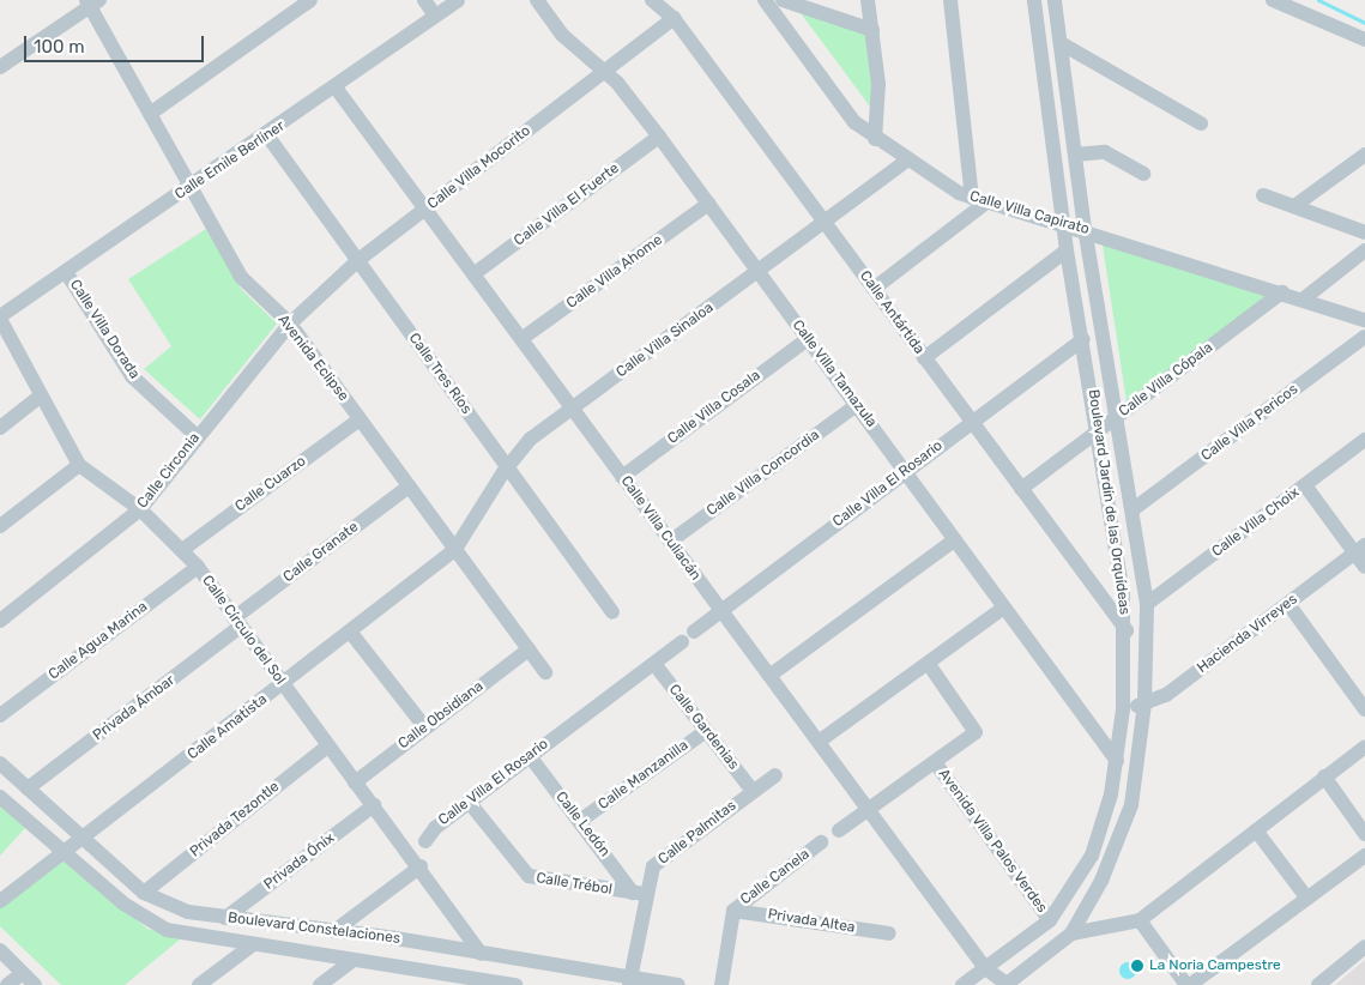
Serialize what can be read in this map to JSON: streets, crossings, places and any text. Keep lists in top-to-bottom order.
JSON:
{
  "streets": {
    "street": [
      "Calle Emile Berliner",
      "Calle Villa Mocorito",
      "Calle Villa El Fuerte",
      "Calle Villa Capirato",
      "Calle Villa Ahome",
      "Calle Antártida",
      "Calle Villa Dorada",
      "Calle Villa Sinaloa",
      "Avenida Eclipse",
      "Calle Tres Ríos",
      "Calle Villa Tamazula",
      "Calle Villa Cópala",
      "Calle Villa Cosala",
      "Calle Villa Pericos",
      "Calle Circonia",
      "Calle Villa Concordia",
      "Calle Cuarzo",
      "Calle Villa El Rosario",
      "Boulevard Jardín de las Orquídeas",
      "Calle Villa Choix",
      "Calle Villa Culiacán",
      "Calle Granate",
      "Calle Círculo del Sol",
      "Hacienda Virreyes",
      "Calle Agua Marina",
      "Privada Ámbar",
      "Calle Obsidiana",
      "Calle Amatista",
      "Calle Gardenias",
      "Calle Manzanilla",
      "Privada Tezontle",
      "Calle Ledón",
      "Calle Palmitas",
      "Avenida Villa Palos Verdes",
      "Privada Ónix",
      "Calle Canela",
      "Calle Trébol",
      "Privada Altea",
      "Boulevard Constelaciones"
    ]
  },
  "crossings": [
    ["Calle Emile Berliner", "Calle Villa Dorada"],
    ["Calle Emile Berliner", "Avenida Eclipse"],
    ["Calle Emile Berliner", "Calle Tres Ríos"],
    ["Calle Emile Berliner", "Calle Villa Culiacán"],
    ["Calle Emile Berliner", "Calle Círculo del Sol"],
    ["Calle Villa Mocorito", "Calle Antártida"],
    ["Calle Villa Mocorito", "Avenida Eclipse"],
    ["Calle Villa Mocorito", "Calle Tres Ríos"],
    ["Calle Villa Mocorito", "Calle Villa Tamazula"],
    ["Calle Villa Mocorito", "Calle Circonia"],
    ["Calle Villa Mocorito", "Calle Villa Culiacán"],
    ["Calle Villa El Fuerte", "Calle Villa Tamazula"],
    ["Calle Villa El Fuerte", "Calle Villa Culiacán"],
    ["Calle Villa Capirato", "Calle Villa Sinaloa"],
    ["Calle Villa Capirato", "Calle Villa Cópala"],
    ["Calle Villa Capirato", "Boulevard Jardín de las Orquídeas"],
    ["Calle Villa Ahome", "Calle Villa Tamazula"],
    ["Calle Villa Ahome", "Calle Villa Culiacán"],
    ["Calle Antártida", "Calle Villa Sinaloa"],
    ["Calle Antártida", "Calle Villa Cópala"],
    ["Calle Antártida", "Calle Villa El Rosario"],
    ["Calle Antártida", "Boulevard Jardín de las Orquídeas"],
    ["Calle Villa Dorada", "Calle Circonia"],
    ["Calle Villa Sinaloa", "Avenida Eclipse"],
    ["Calle Villa Sinaloa", "Calle Tres Ríos"],
    ["Calle Villa Sinaloa", "Calle Villa Tamazula"],
    ["Calle Villa Sinaloa", "Calle Villa Culiacán"],
    ["Calle Villa Sinaloa", "Calle Amatista"],
    ["Avenida Eclipse", "Calle Circonia"],
    ["Avenida Eclipse", "Calle Cuarzo"],
    ["Avenida Eclipse", "Calle Granate"],
    ["Avenida Eclipse", "Calle Obsidiana"],
    ["Avenida Eclipse", "Calle Amatista"],
    ["Calle Villa Tamazula", "Calle Villa Cosala"],
    ["Calle Villa Tamazula", "Calle Villa Concordia"],
    ["Calle Villa Tamazula", "Calle Villa El Rosario"],
    ["Calle Villa Tamazula", "Boulevard Jardín de las Orquídeas"],
    ["Calle Villa Cópala", "Boulevard Jardín de las Orquídeas"],
    ["Calle Villa Cosala", "Calle Villa Culiacán"],
    ["Calle Villa Pericos", "Boulevard Jardín de las Orquídeas"],
    ["Calle Circonia", "Calle Círculo del Sol"],
    ["Calle Villa Concordia", "Calle Villa Culiacán"],
    ["Calle Cuarzo", "Calle Círculo del Sol"],
    ["Calle Villa El Rosario", "Boulevard Jardín de las Orquídeas"],
    ["Calle Villa El Rosario", "Calle Villa Culiacán"],
    ["Calle Villa El Rosario", "Calle Gardenias"],
    ["Calle Villa El Rosario", "Calle Ledón"],
    ["Calle Villa El Rosario", "Calle Trébol"],
    ["Boulevard Jardín de las Orquídeas", "Calle Villa Choix"],
    ["Boulevard Jardín de las Orquídeas", "Calle Villa Culiacán"],
    ["Boulevard Jardín de las Orquídeas", "Hacienda Virreyes"],
    ["Boulevard Jardín de las Orquídeas", "Avenida Villa Palos Verdes"],
    ["Calle Granate", "Calle Círculo del Sol"],
    ["Calle Granate", "Privada Ámbar"],
    ["Calle Círculo del Sol", "Calle Agua Marina"],
    ["Calle Círculo del Sol", "Privada Ámbar"],
    ["Calle Círculo del Sol", "Calle Obsidiana"],
    ["Calle Círculo del Sol", "Calle Amatista"],
    ["Calle Círculo del Sol", "Privada Tezontle"],
    ["Calle Círculo del Sol", "Privada Ónix"],
    ["Calle Círculo del Sol", "Boulevard Constelaciones"],
    ["Privada Ámbar", "Boulevard Constelaciones"],
    ["Calle Amatista", "Boulevard Constelaciones"],
    ["Calle Gardenias", "Calle Manzanilla"],
    ["Calle Gardenias", "Calle Palmitas"],
    ["Calle Manzanilla", "Calle Ledón"],
    ["Privada Tezontle", "Boulevard Constelaciones"],
    ["Calle Ledón", "Calle Palmitas"],
    ["Calle Ledón", "Calle Trébol"],
    ["Calle Palmitas", "Calle Trébol"],
    ["Calle Palmitas", "Boulevard Constelaciones"],
    ["Privada Ónix", "Boulevard Constelaciones"],
    ["Calle Canela", "Privada Altea"]
  ],
  "places": ["La Noria Campestre"],
  "scale_bar": "100 m"
}
